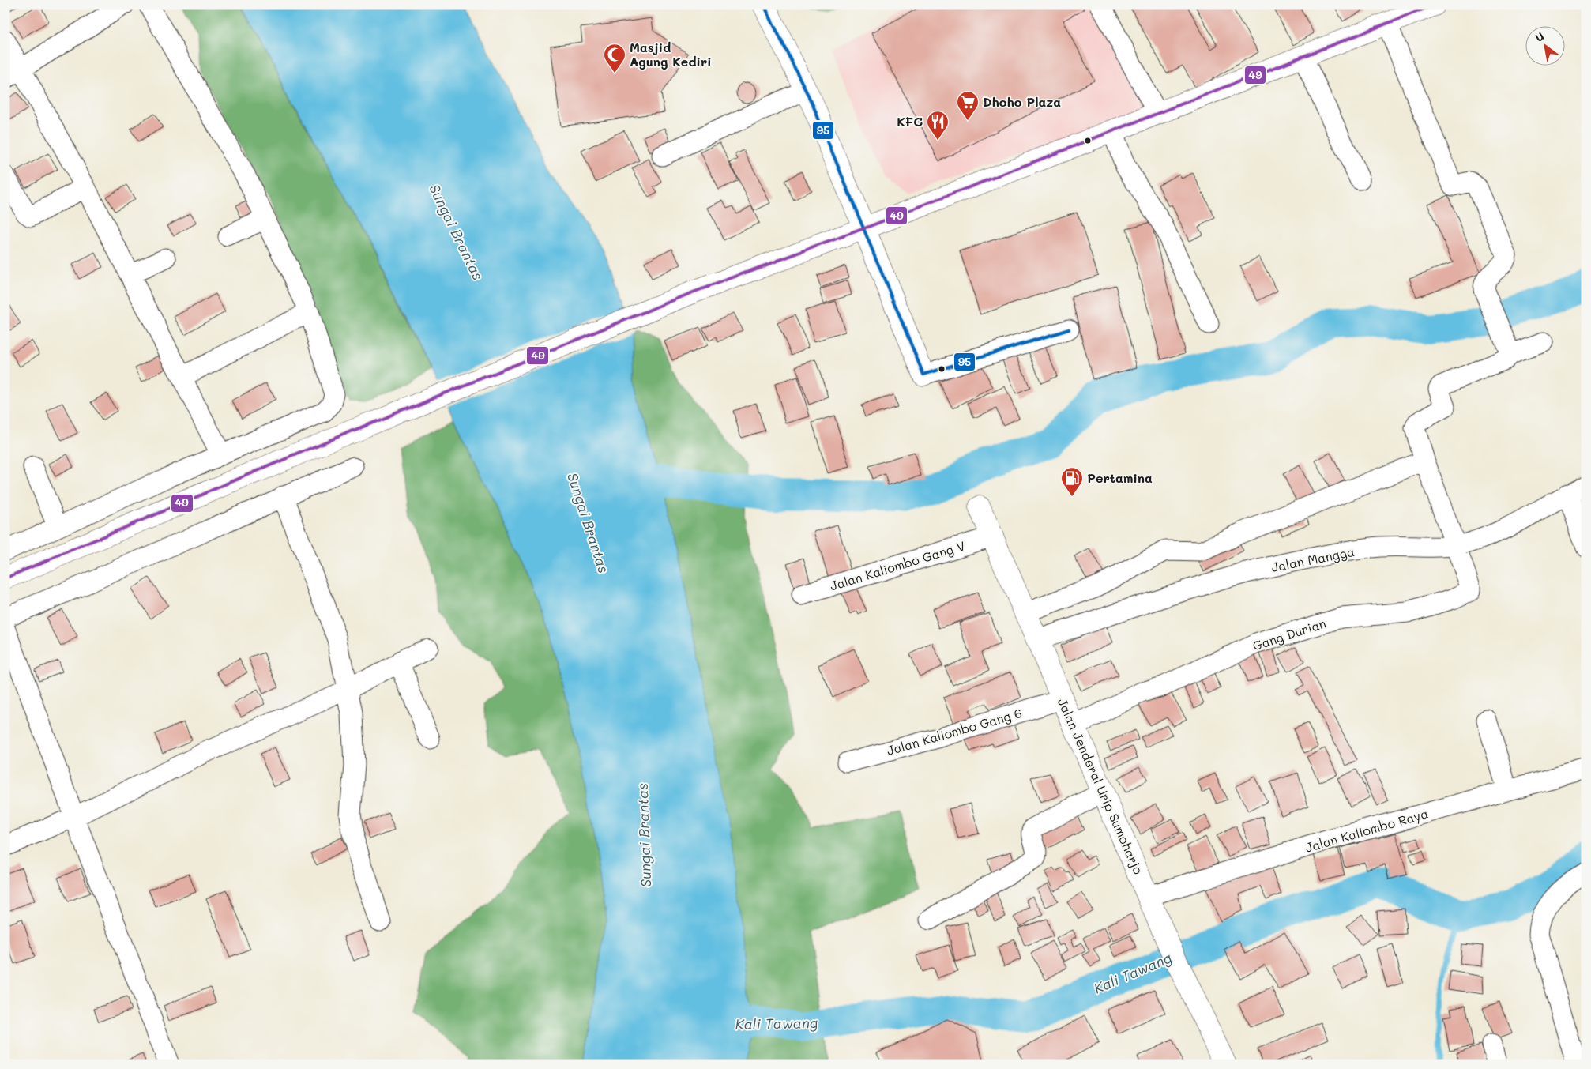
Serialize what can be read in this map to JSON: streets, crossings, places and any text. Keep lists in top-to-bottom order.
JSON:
{
  "streets": {
    "main road": ["Jalan Jenderal Urip Sumoharjo"],
    "street": [
      "Jalan Mangga",
      "Jalan Kaliombo Gang V",
      "Gang Durian",
      "Jalan Kaliombo Gang 6",
      "Jalan Kaliombo Raya"
    ]
  },
  "crossings": [
    ["Jalan Mangga", "Gang Durian"],
    ["Jalan Mangga", "Jalan Jenderal Urip Sumoharjo"],
    ["Jalan Kaliombo Gang V", "Jalan Jenderal Urip Sumoharjo"],
    ["Gang Durian", "Jalan Jenderal Urip Sumoharjo"],
    ["Jalan Kaliombo Gang 6", "Jalan Jenderal Urip Sumoharjo"],
    ["Jalan Jenderal Urip Sumoharjo", "Jalan Kaliombo Raya"]
  ],
  "water": ["Sungai Brantas", "Kali Tawang"],
  "places": {
    "mosque": ["Masjid Agung Kediri"],
    "supermarket": ["Dhoho Plaza"],
    "restaurant": ["KFC"],
    "fuel station": ["Pertamina"]
  },
  "lines": ["transit line 95", "transit line 49"],
  "north": "top left"
}
